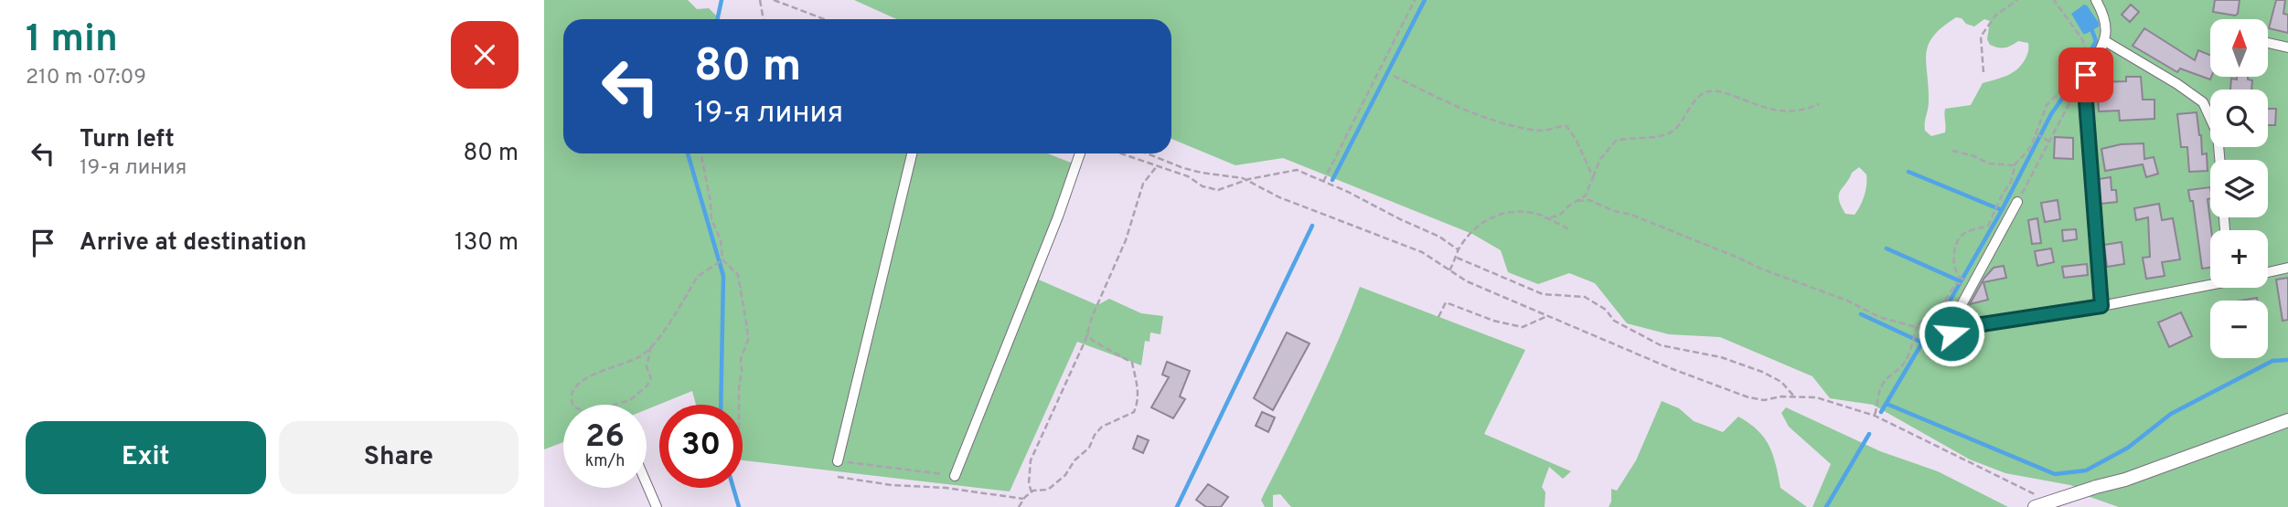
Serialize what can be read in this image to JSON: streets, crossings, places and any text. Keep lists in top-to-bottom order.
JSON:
{
  "north": "top",
  "page": {
    "heading": ["1 min", "210 m · 07:09"],
    "map_buttons": ["+", "−"],
    "turn": ["80 m", "19-я линия"],
    "list": [
      {
        "name": "Turn left",
        "note": "19-я линия",
        "value": "80 m"
      },
      {
        "name": "Arrive at destination",
        "value": "130 m"
      }
    ],
    "speed": "26 km/h",
    "limit": "30",
    "buttons": ["Exit", "Share"]
  }
}
